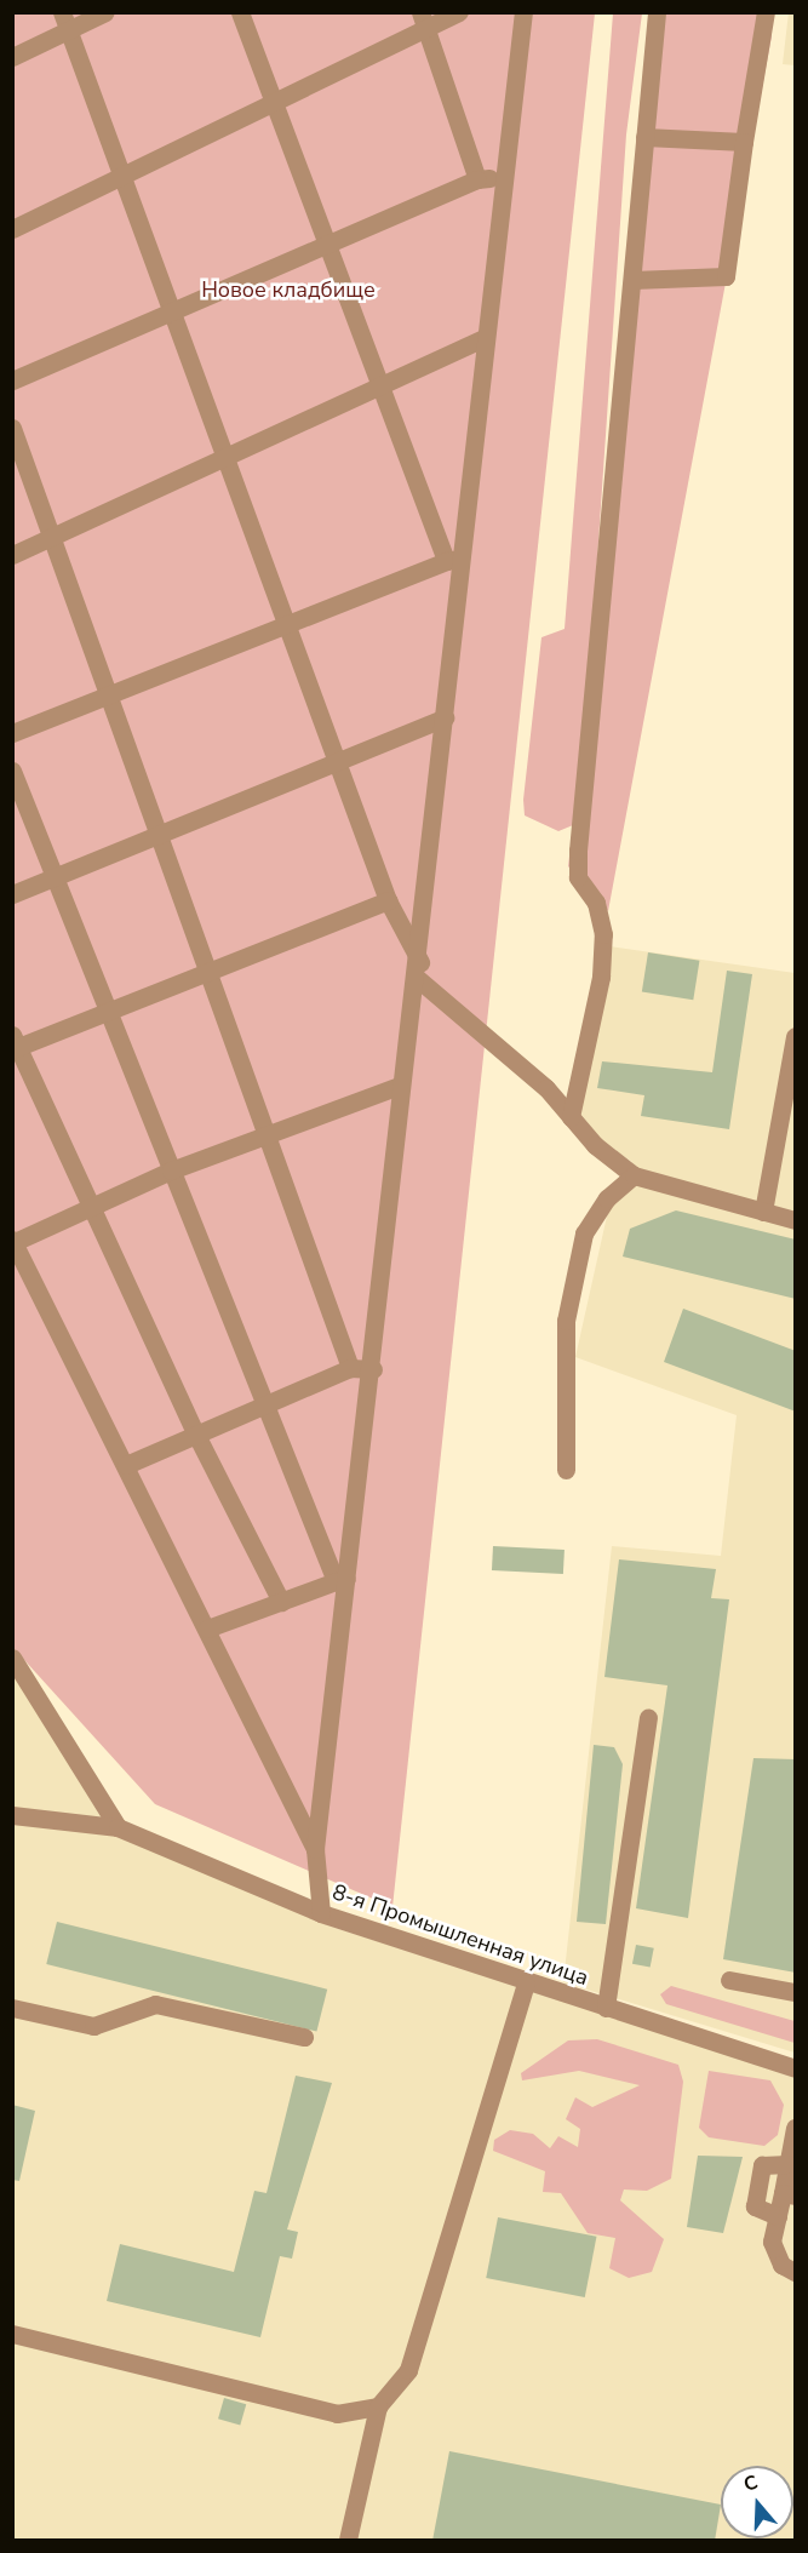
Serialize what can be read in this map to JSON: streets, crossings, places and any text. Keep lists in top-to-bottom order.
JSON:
{
  "streets": {
    "street": ["8-я Промышленная улица"]
  },
  "parks": ["Новое кладбище"],
  "north": "top"
}
